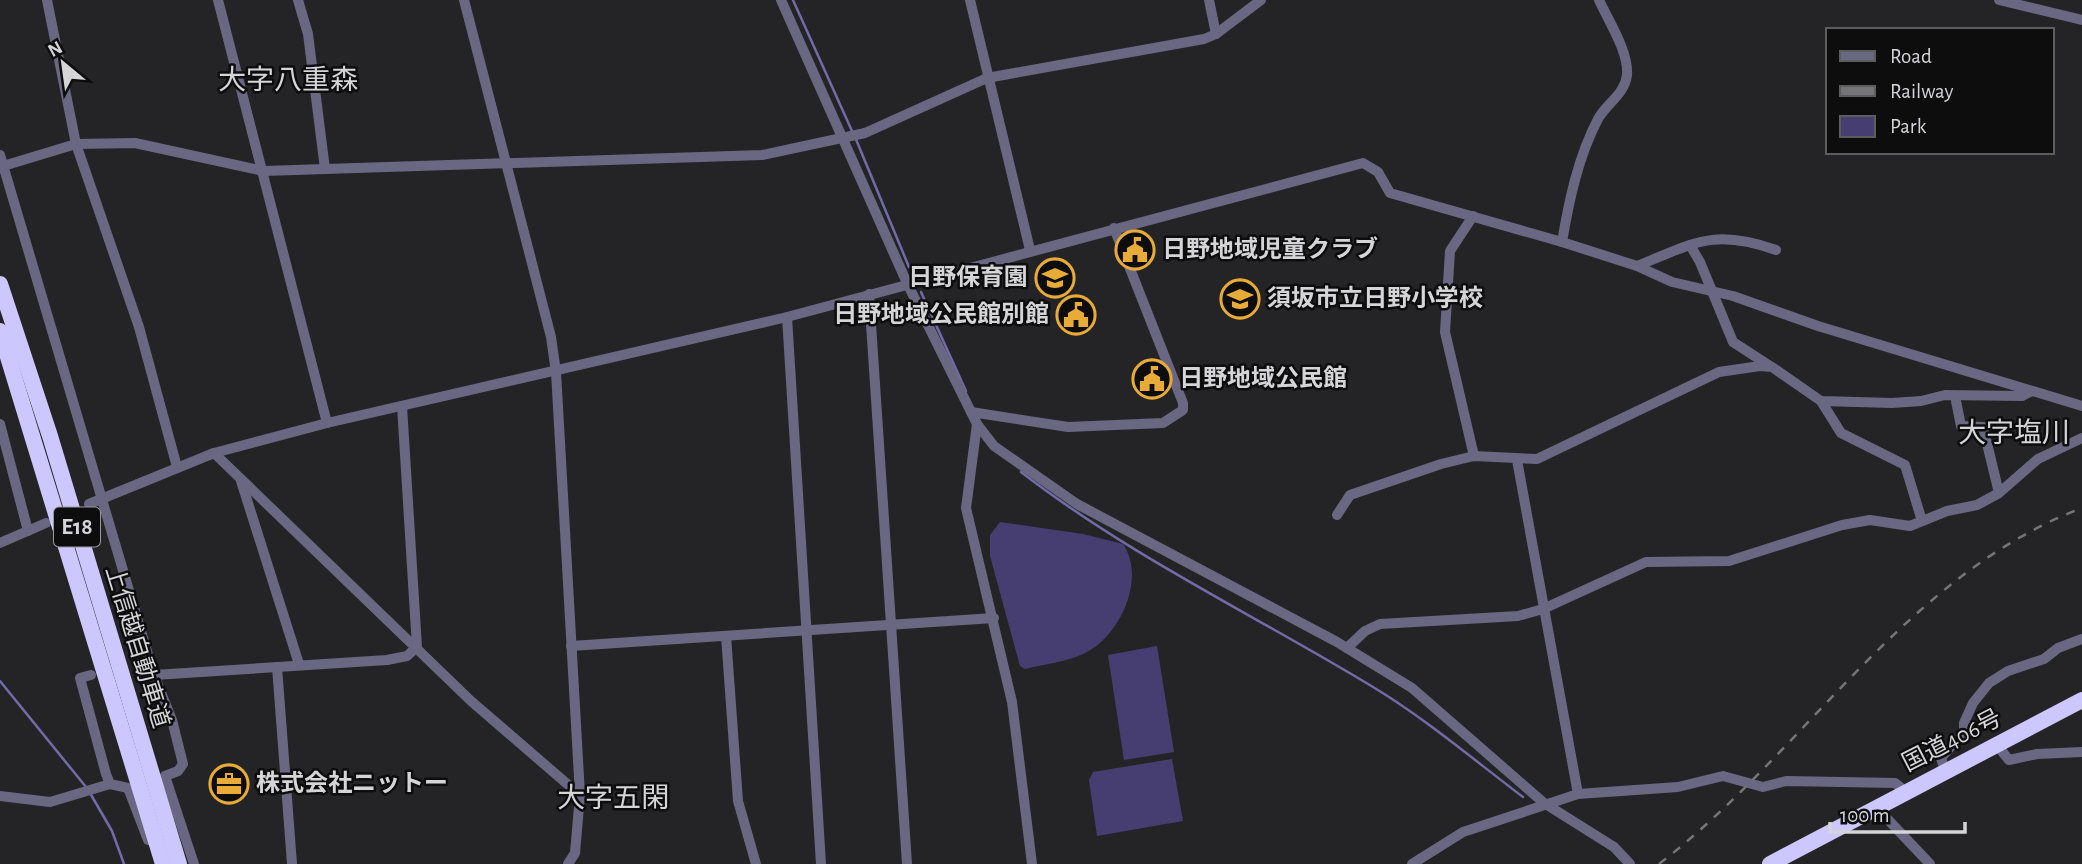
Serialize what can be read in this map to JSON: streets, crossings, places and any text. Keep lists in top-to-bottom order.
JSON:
{
  "streets": {
    "highway": ["E18", "上信越自動車道", "国道406号"]
  },
  "districts": ["大字八重森", "大字塩川", "大字五閑"],
  "places": {
    "public building": ["日野地域児童クラブ", "日野地域公民館別館", "日野地域公民館"],
    "school or university": ["日野保育園", "須坂市立日野小学校"],
    "office": ["株式会社ニットー"]
  },
  "legend": ["Road", "Railway", "Park"],
  "scale_bar": "100 m",
  "north": "top left"
}
